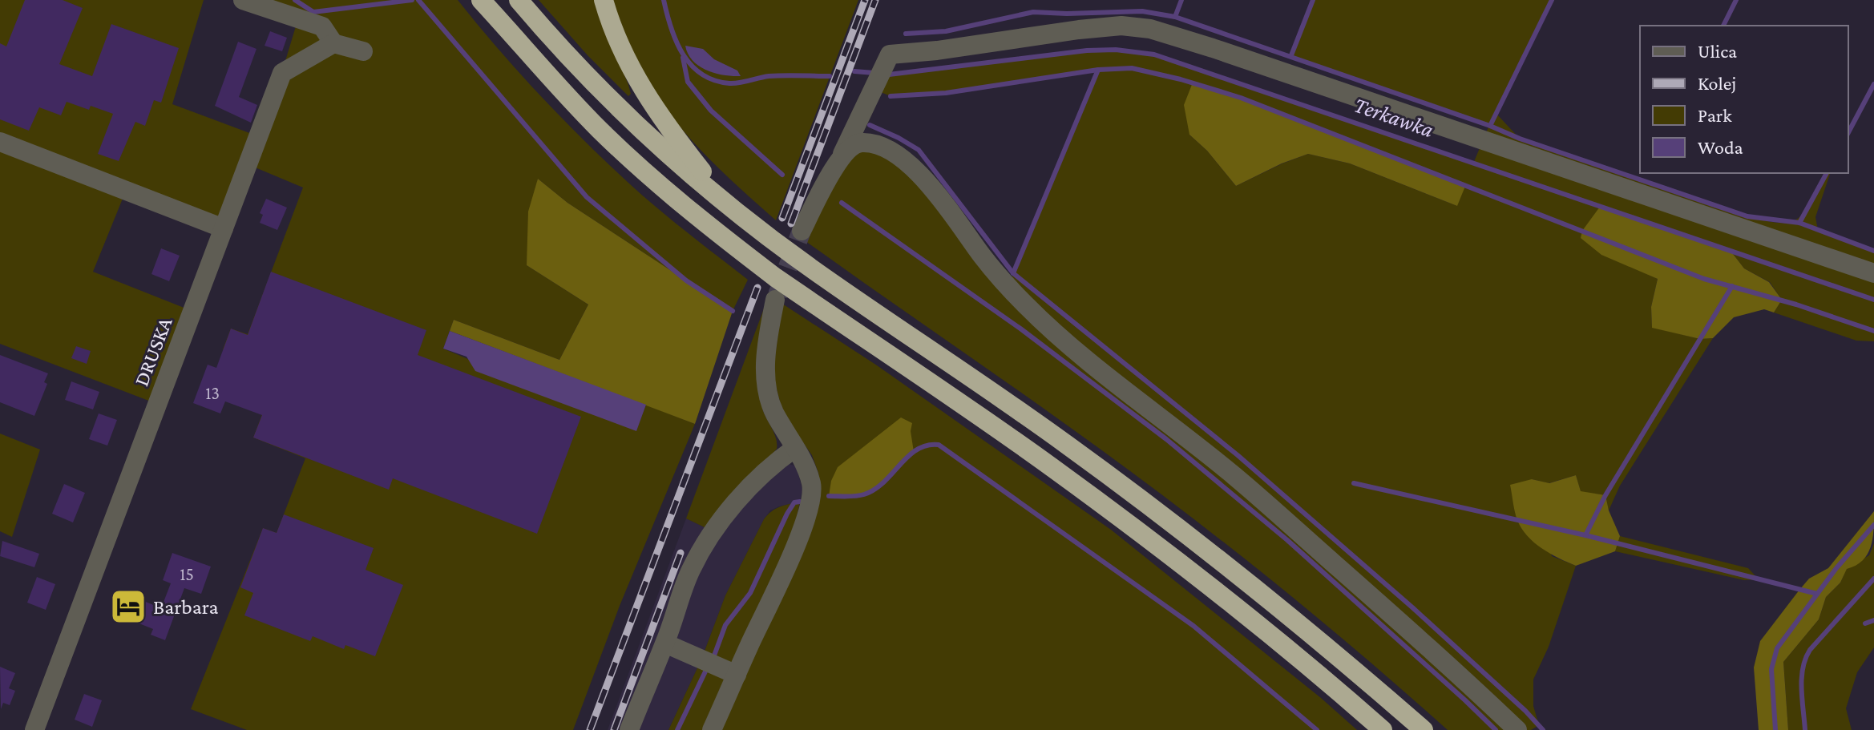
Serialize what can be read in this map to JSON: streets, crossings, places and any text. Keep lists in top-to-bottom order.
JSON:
{
  "streets": {
    "street": ["DRUSKA"]
  },
  "water": ["Terkawka"],
  "places": {
    "hotel": ["Barbara"]
  },
  "house_numbers": ["13", "15"],
  "legend": [
    "Ulica",
    "Kolej",
    "Park",
    "Woda"
  ]
}
